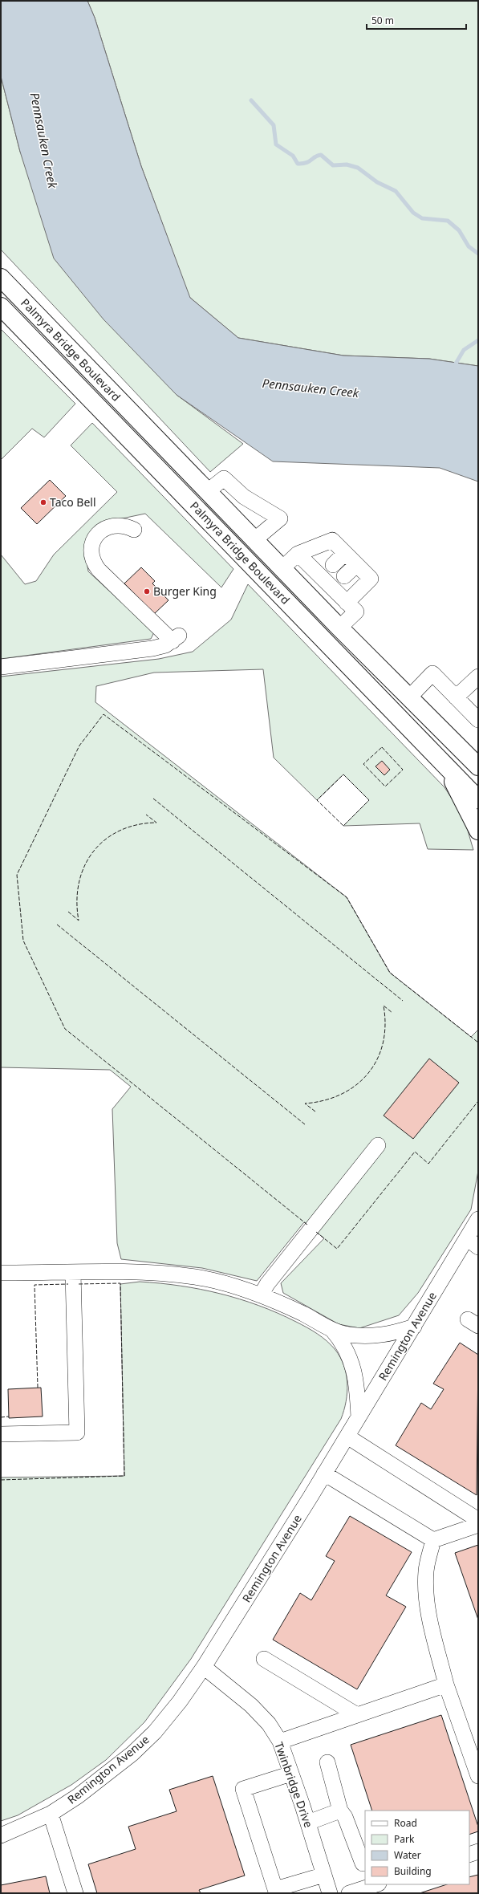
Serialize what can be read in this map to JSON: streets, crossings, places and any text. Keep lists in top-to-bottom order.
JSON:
{
  "streets": {
    "highway": ["Palmyra Bridge Boulevard"],
    "street": ["Remington Avenue", "Twinbridge Drive"]
  },
  "crossings": [
    ["Remington Avenue", "Twinbridge Drive"]
  ],
  "water": ["Pennsauken Creek"],
  "places": ["Taco Bell", "Burger King"],
  "legend": [
    "Road",
    "Park",
    "Water",
    "Building"
  ],
  "scale_bar": "50 m"
}
